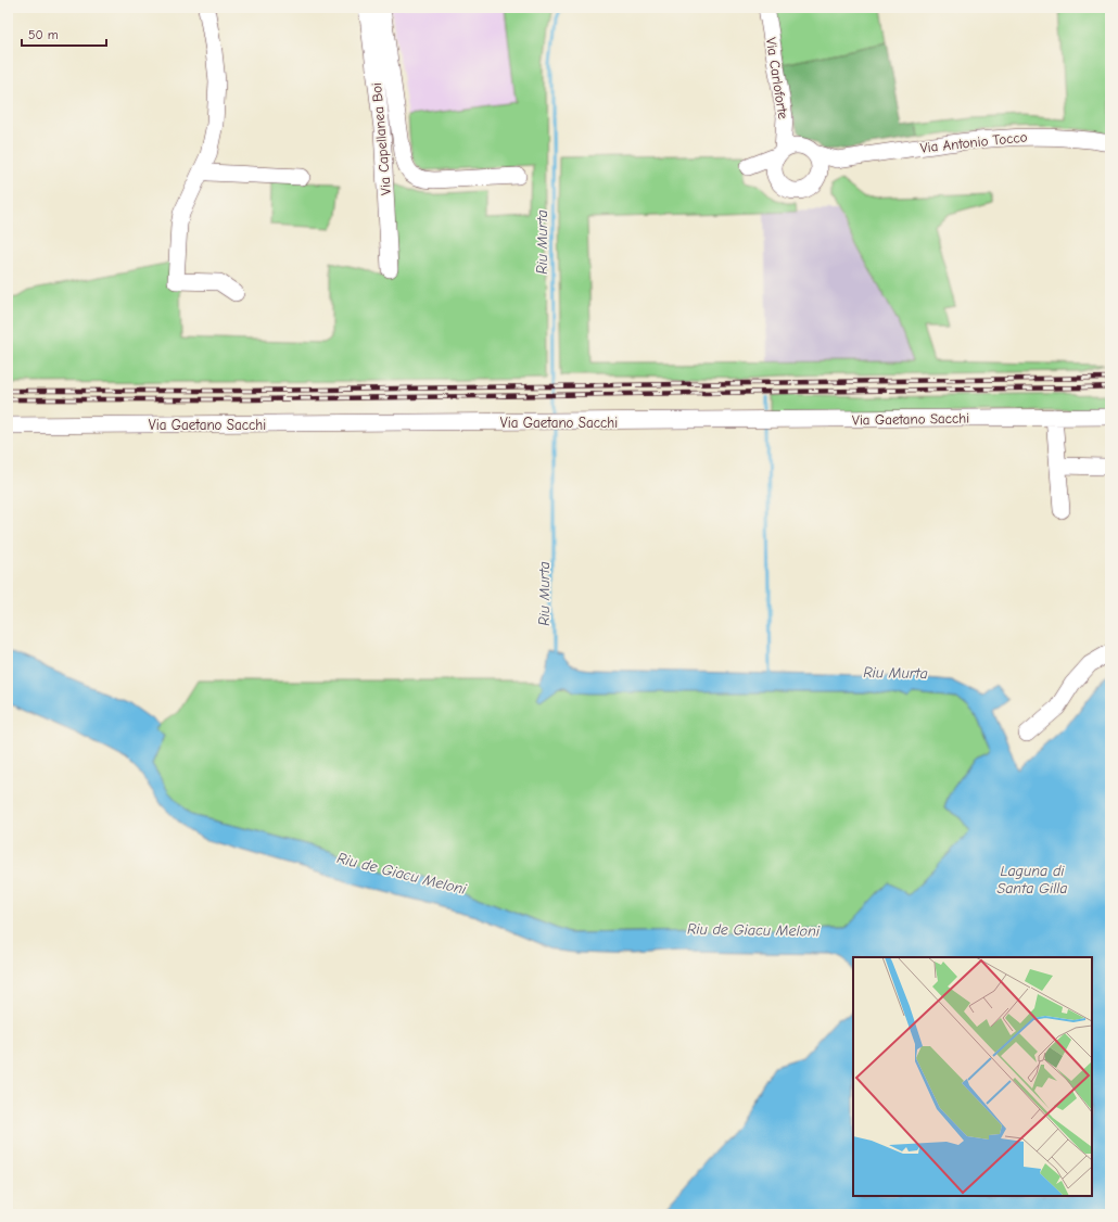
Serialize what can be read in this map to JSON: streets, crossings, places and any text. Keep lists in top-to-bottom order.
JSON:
{
  "streets": {
    "street": [
      "Via Carloforte",
      "Via Capellanea Boi",
      "Via Antonio Tocco",
      "Via Gaetano Sacchi"
    ]
  },
  "crossings": [
    ["Via Carloforte", "Via Antonio Tocco"]
  ],
  "water": ["Riu Murta", "Laguna di Santa Gilla", "Riu de Giacu Meloni"],
  "scale_bar": "50 m"
}
